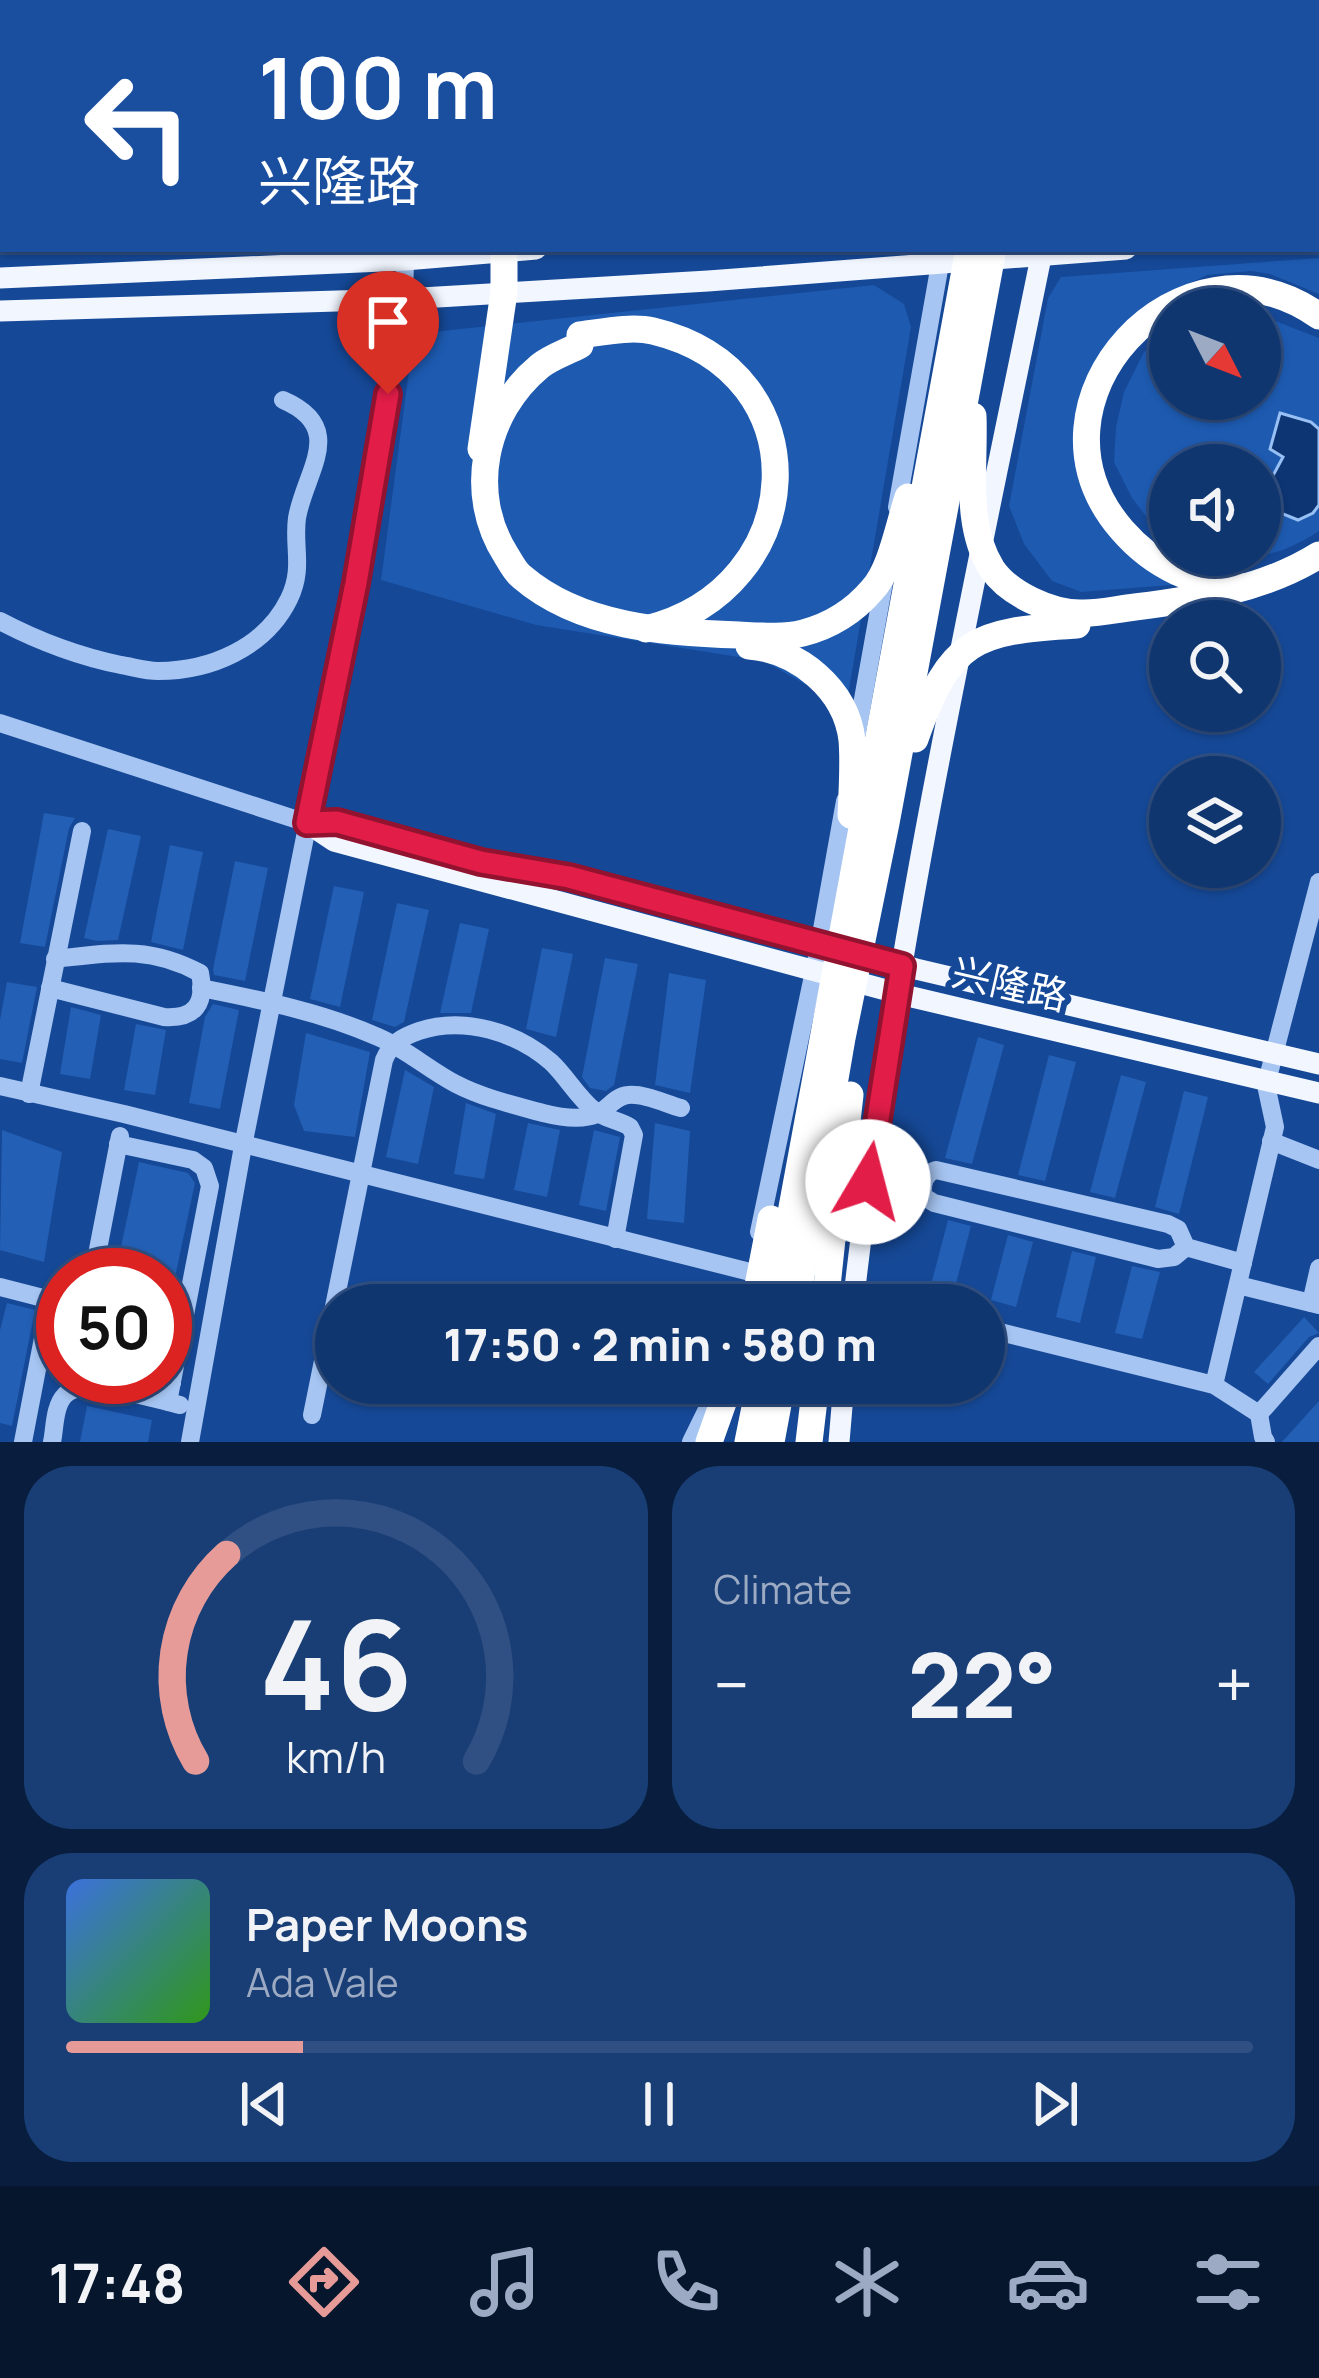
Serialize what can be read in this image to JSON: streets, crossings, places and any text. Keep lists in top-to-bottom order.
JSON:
{
  "streets": {
    "main road": ["兴隆路"]
  },
  "north": "bottom right",
  "page": {
    "turn": ["100 m", "兴隆路"],
    "limit": "50",
    "trip": "17:50 · 2 min · 580 m",
    "tile": "Climate",
    "heat": ["−", "22°", "+"],
    "song": ["Paper Moons", "Ada Vale"],
    "tabs": "17:48",
    "gauge": ["46", "km/h"]
  }
}
